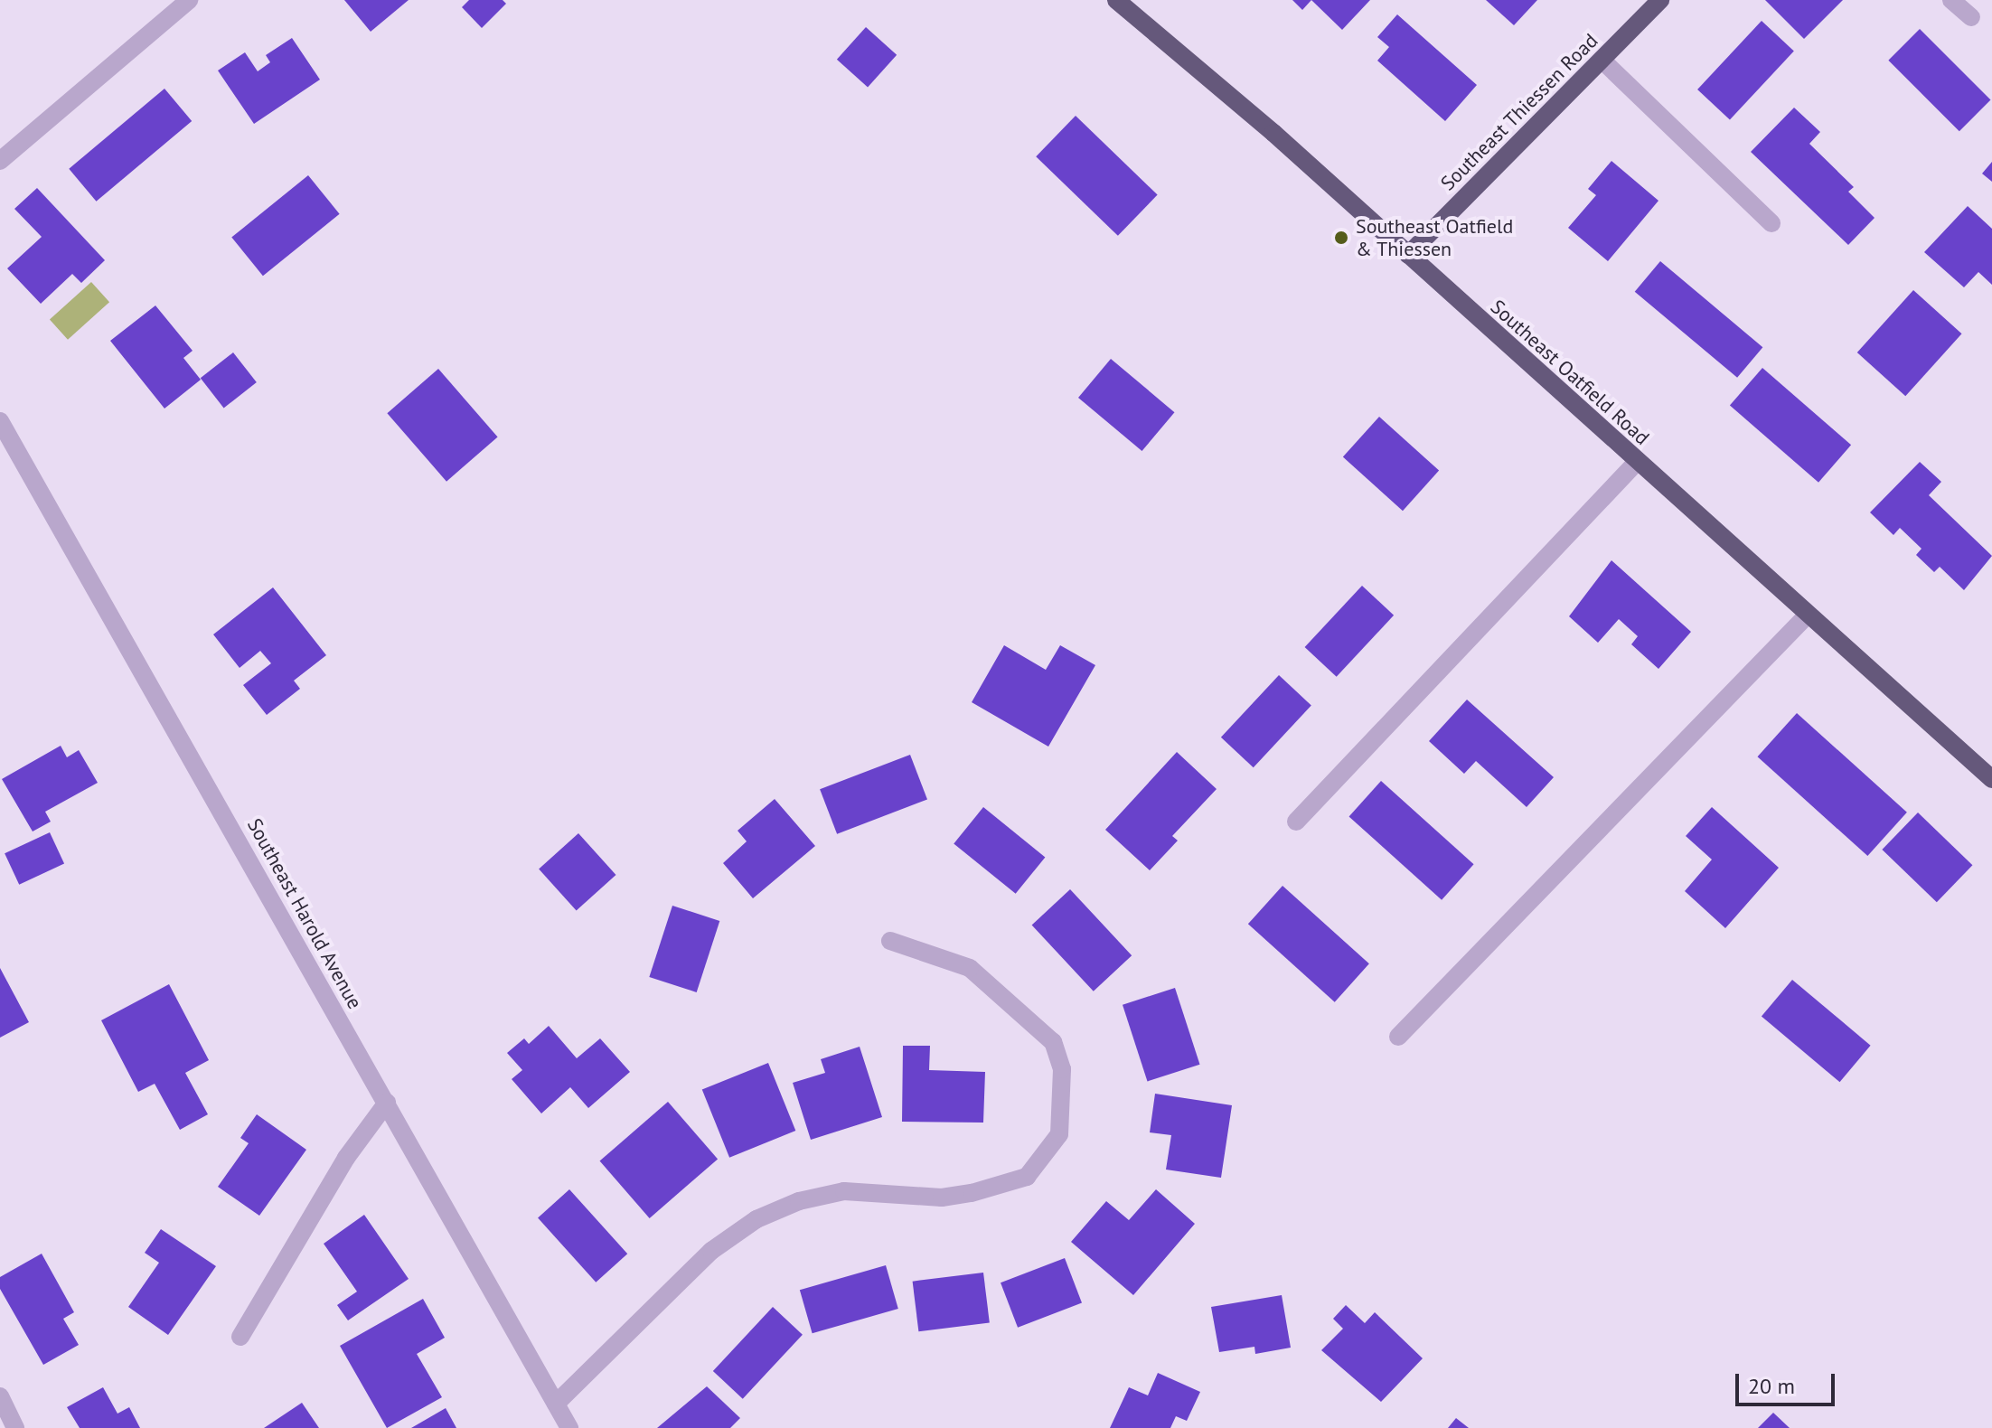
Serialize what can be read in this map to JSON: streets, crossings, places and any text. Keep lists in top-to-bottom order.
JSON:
{
  "streets": {
    "main road": ["Southeast Thiessen Road", "Southeast Oatfield Road"],
    "street": ["Southeast Harold Avenue"]
  },
  "crossings": [
    ["Southeast Thiessen Road", "Southeast Oatfield Road"]
  ],
  "places": ["Southeast Oatfield & Thiessen"],
  "scale_bar": "20 m"
}
